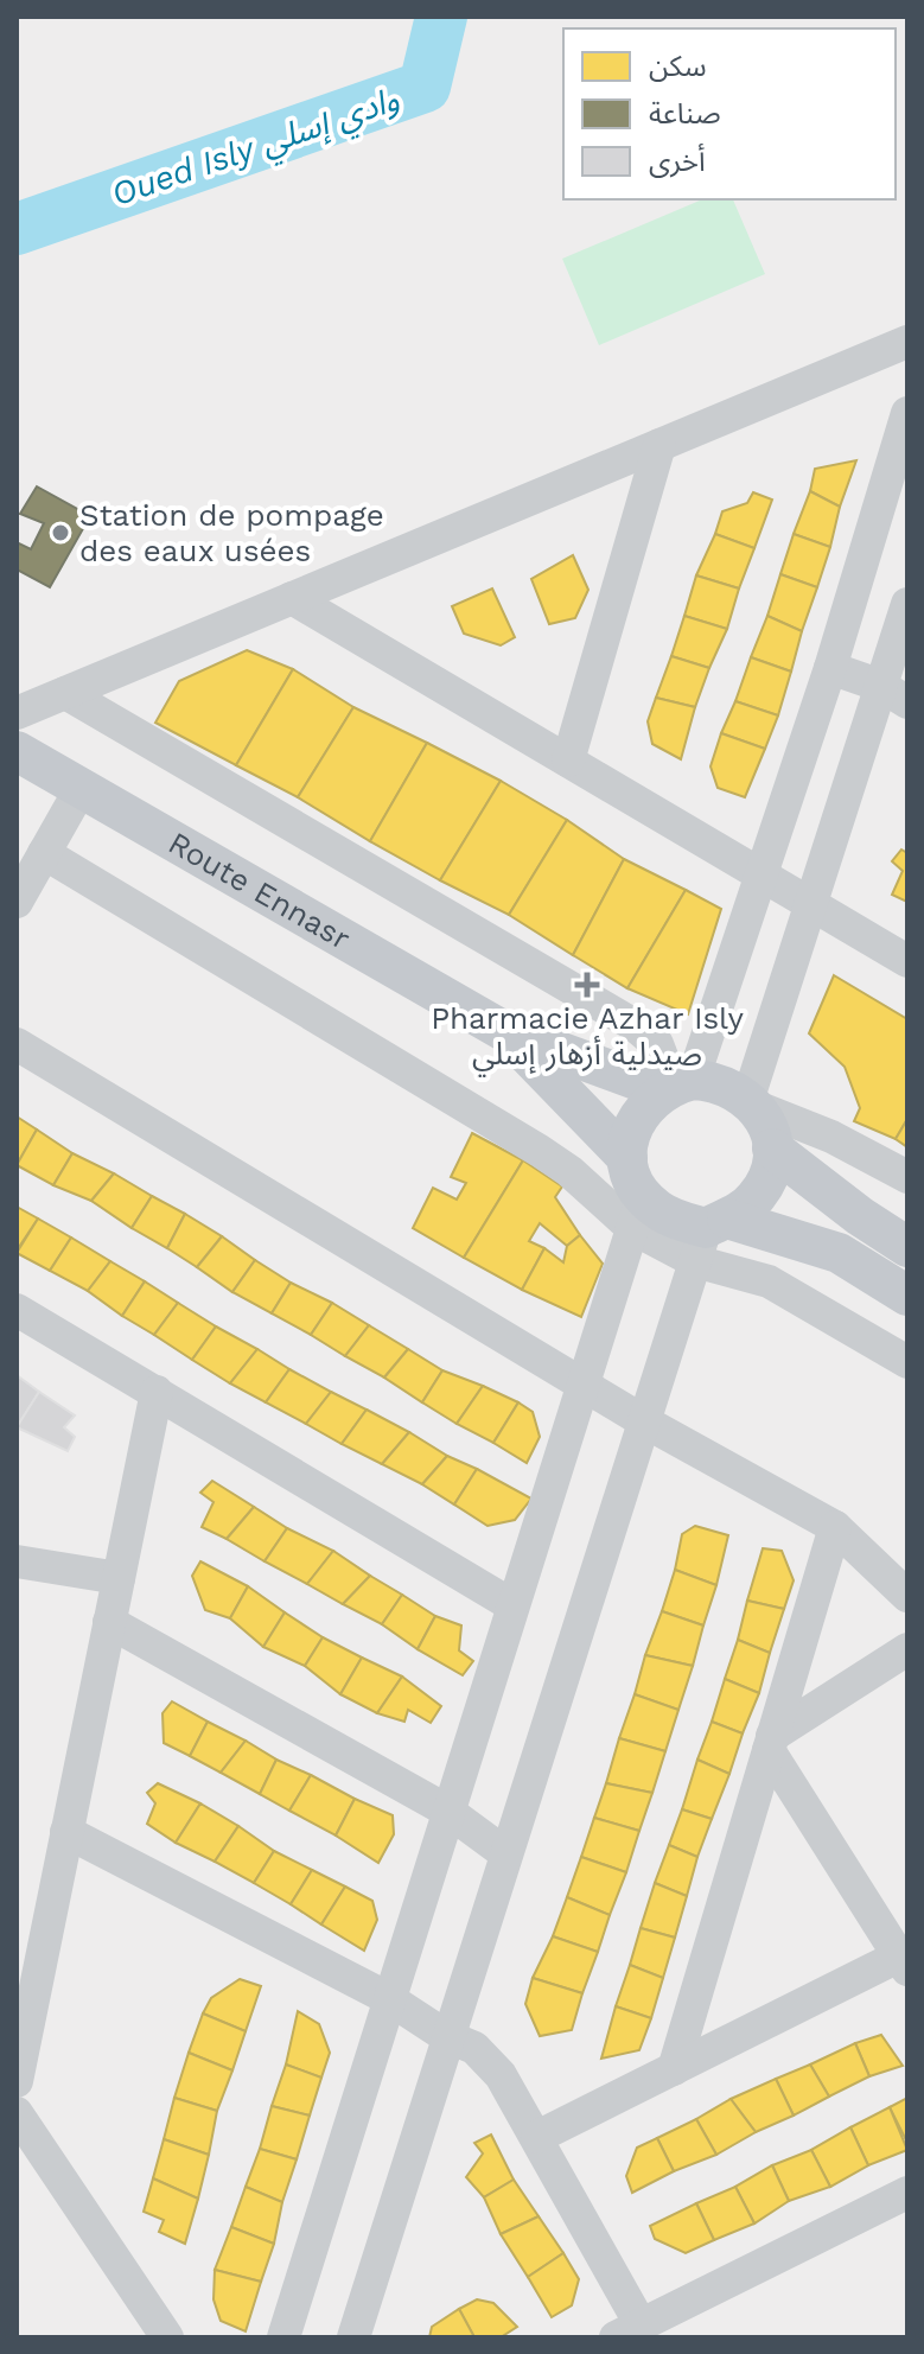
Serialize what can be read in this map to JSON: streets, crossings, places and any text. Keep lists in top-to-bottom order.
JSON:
{
  "streets": {
    "main road": ["Route Ennasr"]
  },
  "water": ["Oued Isly وادي إسلي"],
  "places": {
    "other": ["Station de pompage des eaux usées"],
    "health": ["Pharmacie Azhar Isly صيدلية أزهار إسلي"]
  },
  "legend": ["سكن", "صناعة", "أخرى"]
}
